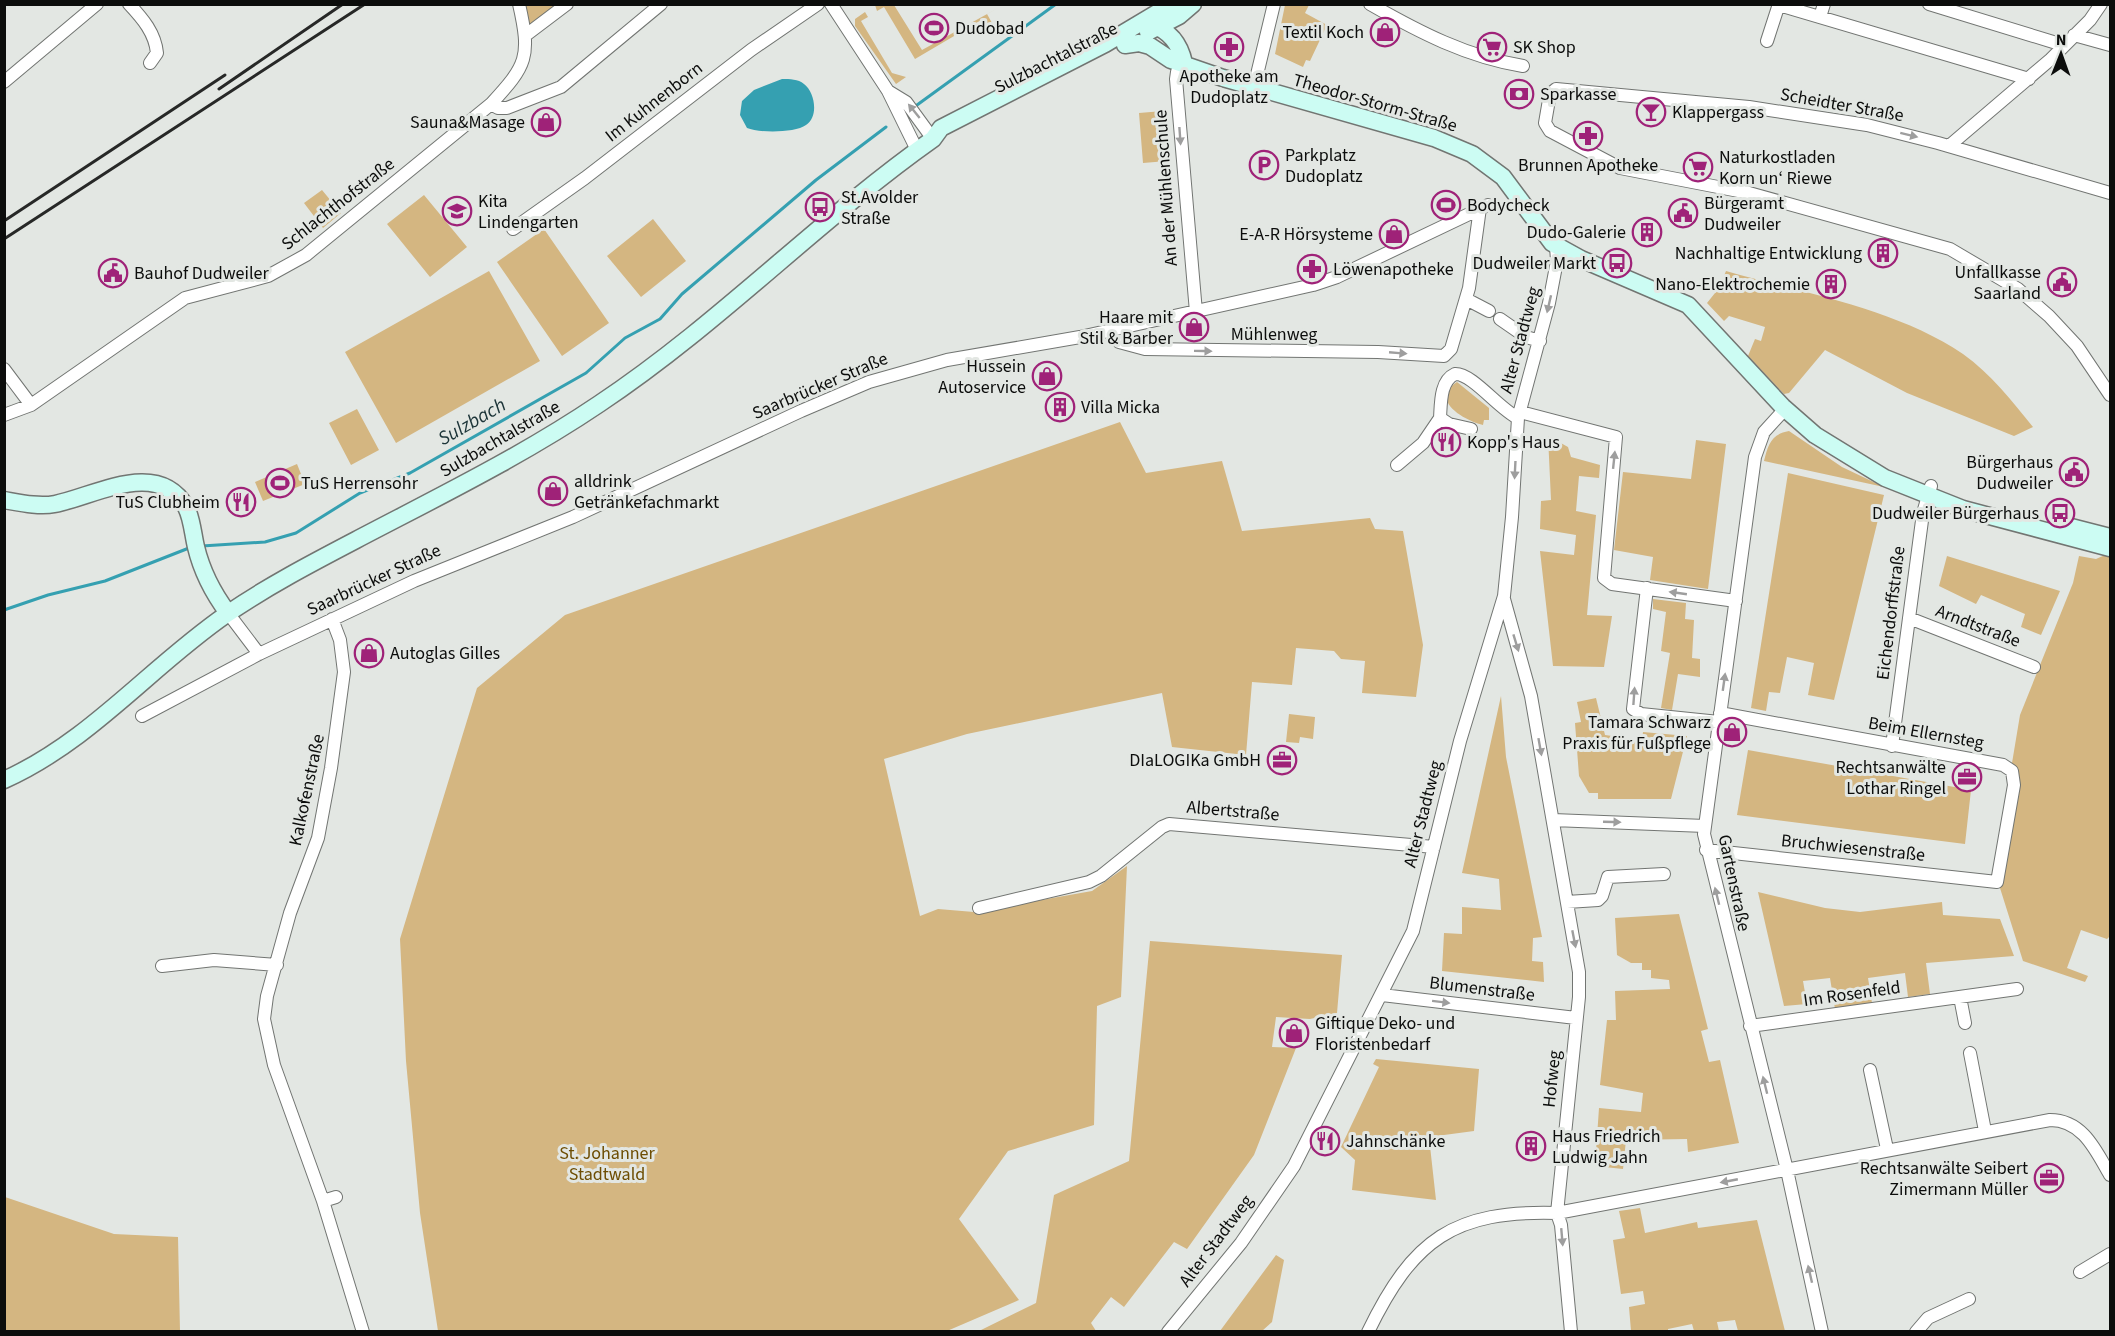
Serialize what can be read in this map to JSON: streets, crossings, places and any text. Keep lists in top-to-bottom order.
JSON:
{
  "streets": {
    "main road": ["Sulzbachtalstraße", "Theodor-Storm-Straße"],
    "street": [
      "Im Kuhnenborn",
      "Scheidter Straße",
      "An der Mühlenschule",
      "Schlachthofstraße",
      "Mühlenweg",
      "Alter Stadtweg",
      "Saarbrücker Straße",
      "Eichendorffstraße",
      "Arndtstraße",
      "Beim Ellernsteg",
      "Kalkofenstraße",
      "Albertstraße",
      "Bruchwiesenstraße",
      "Gartenstraße",
      "Blumenstraße",
      "Im Rosenfeld",
      "Hofweg"
    ]
  },
  "crossings": [
    ["Sulzbachtalstraße", "Theodor-Storm-Straße"],
    ["Theodor-Storm-Straße", "An der Mühlenschule"],
    ["Theodor-Storm-Straße", "Alter Stadtweg"],
    ["Theodor-Storm-Straße", "Eichendorffstraße"],
    ["Theodor-Storm-Straße", "Gartenstraße"],
    ["An der Mühlenschule", "Saarbrücker Straße"],
    ["Mühlenweg", "Saarbrücker Straße"],
    ["Alter Stadtweg", "Albertstraße"],
    ["Alter Stadtweg", "Blumenstraße"],
    ["Alter Stadtweg", "Hofweg"],
    ["Saarbrücker Straße", "Kalkofenstraße"],
    ["Eichendorffstraße", "Arndtstraße"],
    ["Eichendorffstraße", "Beim Ellernsteg"],
    ["Beim Ellernsteg", "Bruchwiesenstraße"],
    ["Beim Ellernsteg", "Gartenstraße"],
    ["Bruchwiesenstraße", "Gartenstraße"],
    ["Gartenstraße", "Im Rosenfeld"],
    ["Blumenstraße", "Hofweg"]
  ],
  "one_way": [
    "An der Mühlenschule",
    "Mühlenweg",
    "Gartenstraße",
    "Blumenstraße",
    "Hofweg"
  ],
  "water": ["Sulzbach"],
  "parks": ["St. Johanner Stadtwald"],
  "places": {
    "sports": ["Dudobad", "Bodycheck", "TuS Herrensohr"],
    "shop": [
      "Textil Koch",
      "Sauna&Masage",
      "E-A-R Hörsysteme",
      "Haare mit Stil & Barber",
      "Hussein Autoservice",
      "alldrink Getränkefachmarkt",
      "Autoglas Gilles",
      "Tamara Schwarz Praxis für Fußpflege",
      "Giftique Deko- und Floristenbedarf"
    ],
    "pharmacy": ["Apotheke am Dudoplatz", "Brunnen Apotheke", "Löwenapotheke"],
    "supermarket": ["SK Shop", "Naturkostladen Korn un‘ Riewe"],
    "bank": ["Sparkasse"],
    "bar": ["Klappergass"],
    "parking": ["Parkplatz Dudoplatz"],
    "bus stop": ["St.Avolder Straße", "Dudweiler Markt", "Dudweiler Bürgerhaus"],
    "school or university": ["Kita Lindengarten"],
    "public building": [
      "Bürgeramt Dudweiler",
      "Bauhof Dudweiler",
      "Unfallkasse Saarland",
      "Bürgerhaus Dudweiler"
    ],
    "building": [
      "Dudo-Galerie",
      "Nachhaltige Entwicklung",
      "Nano-Elektrochemie",
      "Villa Micka",
      "Haus Friedrich Ludwig Jahn"
    ],
    "restaurant": ["Kopp's Haus", "TuS Clubheim", "Jahnschänke"],
    "office": ["DIaLOGIKa GmbH", "Rechtsanwälte Lothar Ringel", "Rechtsanwälte Seibert Zimermann Müller"]
  },
  "north": "top"
}
